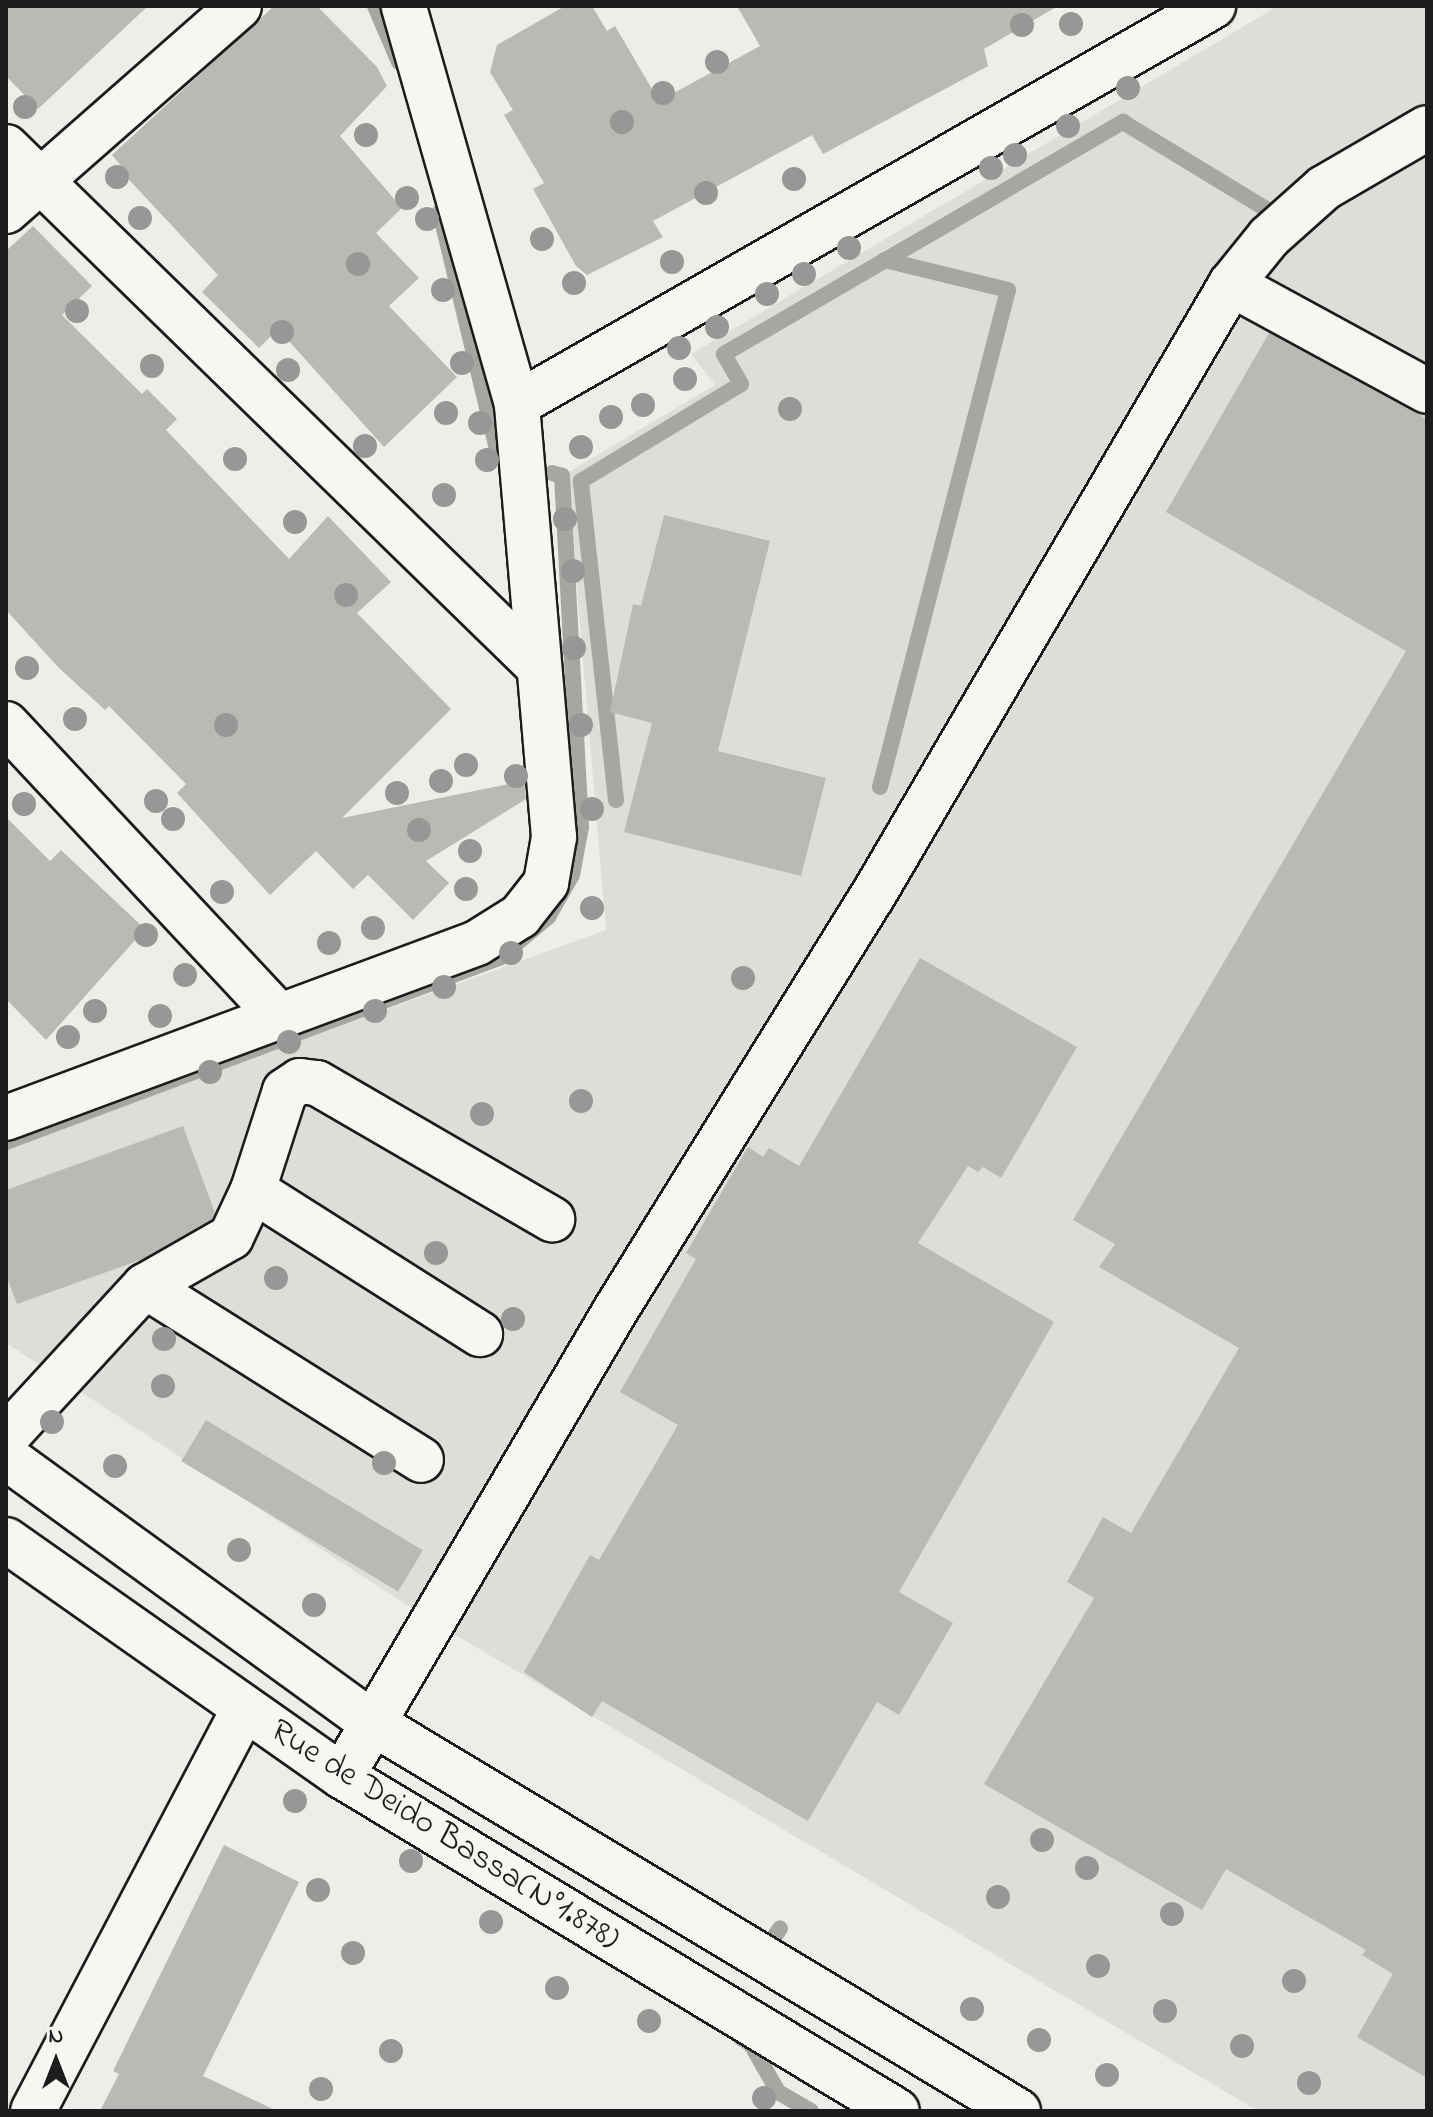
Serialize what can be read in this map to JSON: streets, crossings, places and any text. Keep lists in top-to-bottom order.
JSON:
{
  "streets": {
    "street": ["Rue de Deido Bassa(N°1.878)"]
  },
  "north": "top"
}
